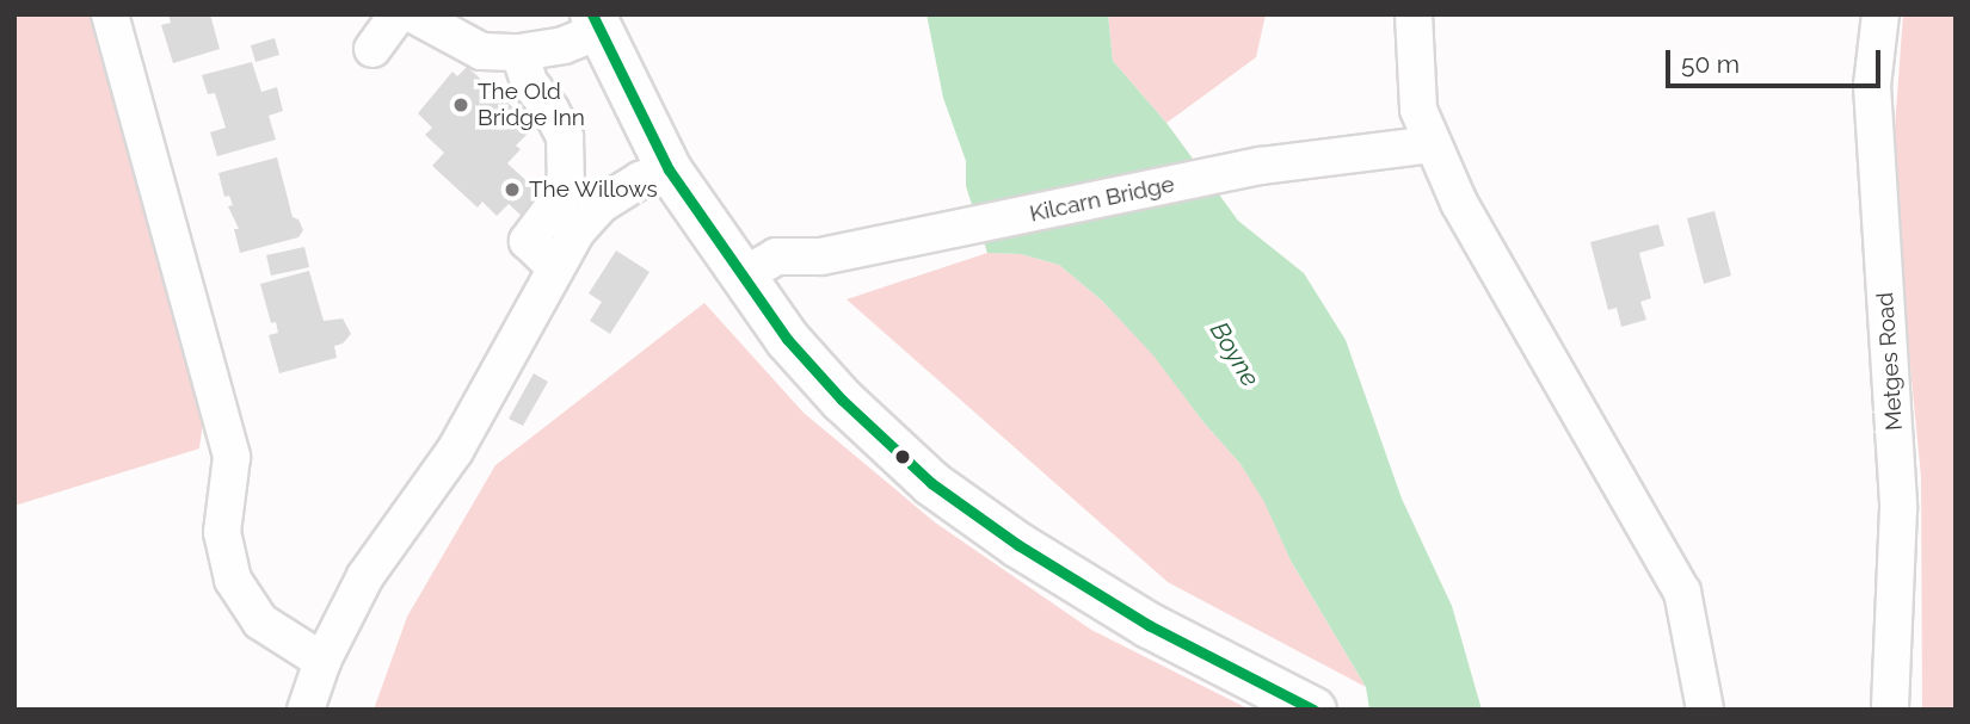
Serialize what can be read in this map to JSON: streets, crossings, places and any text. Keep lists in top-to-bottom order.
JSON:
{
  "streets": {
    "street": ["Kilcarn Bridge", "Metges Road"]
  },
  "water": ["Boyne"],
  "places": ["The Old Bridge Inn", "The Willows"],
  "scale_bar": "50 m"
}
